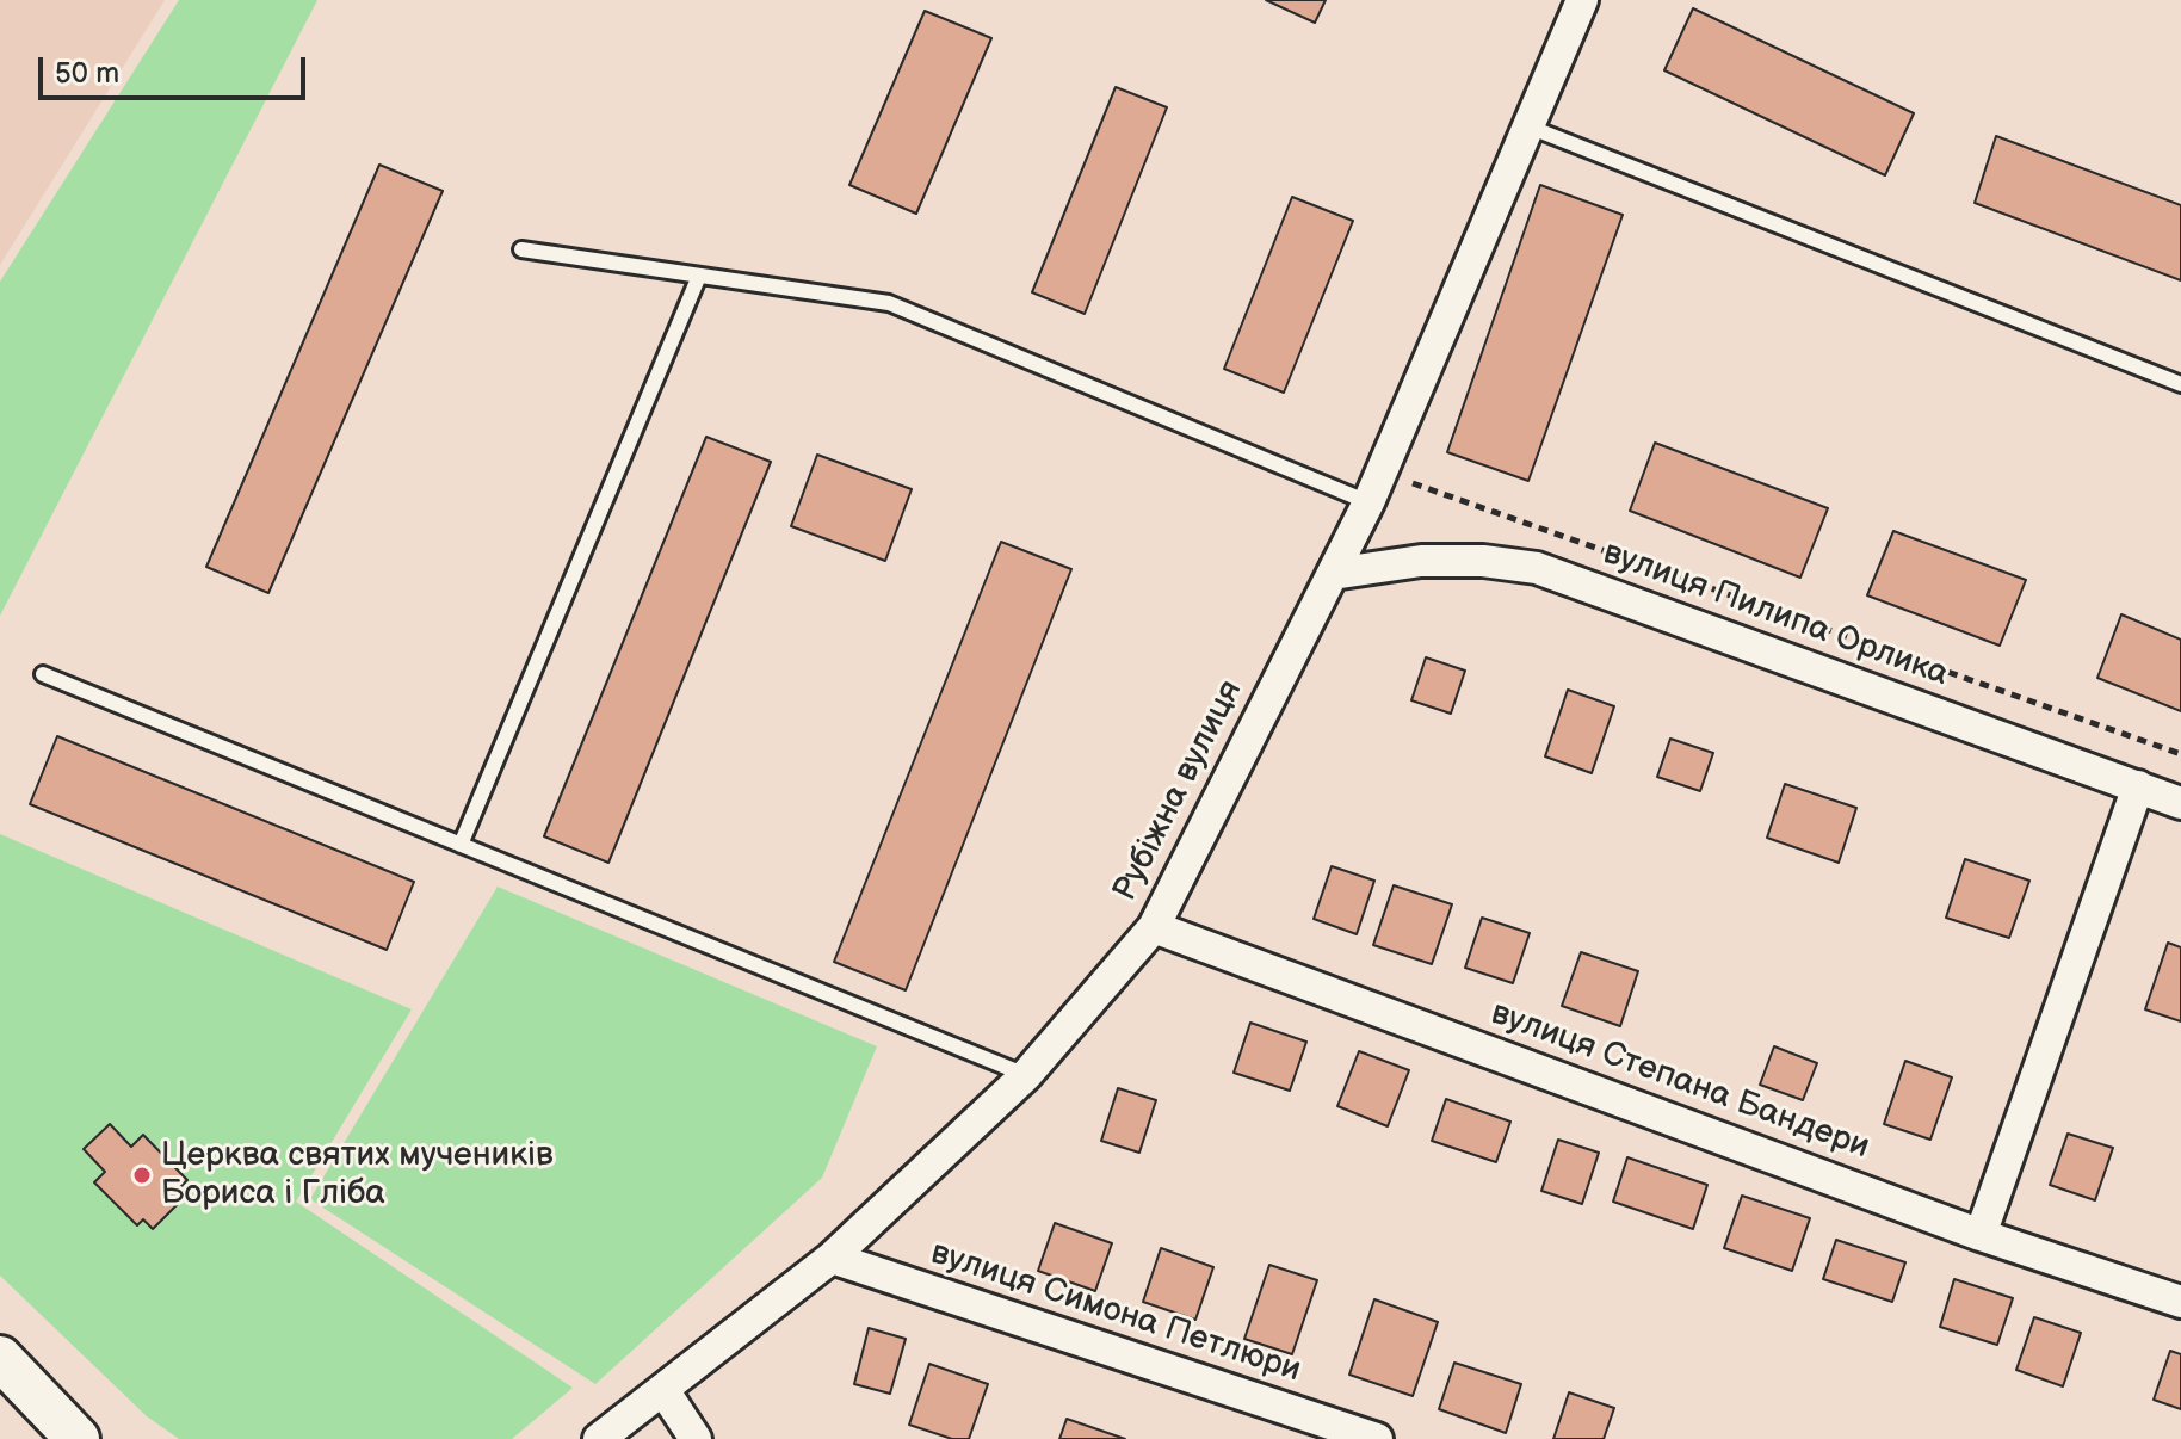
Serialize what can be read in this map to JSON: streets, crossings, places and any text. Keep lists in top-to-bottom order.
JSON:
{
  "streets": {
    "street": [
      "вулиця Пилипа Орлика",
      "Рубіжна вулиця",
      "вулиця Степана Бандери",
      "вулиця Симона Петлюри"
    ]
  },
  "crossings": [
    ["вулиця Пилипа Орлика", "Рубіжна вулиця"],
    ["Рубіжна вулиця", "вулиця Степана Бандери"],
    ["Рубіжна вулиця", "вулиця Симона Петлюри"]
  ],
  "places": ["Церква святих мучеників Бориса і Гліба"],
  "scale_bar": "50 m"
}
